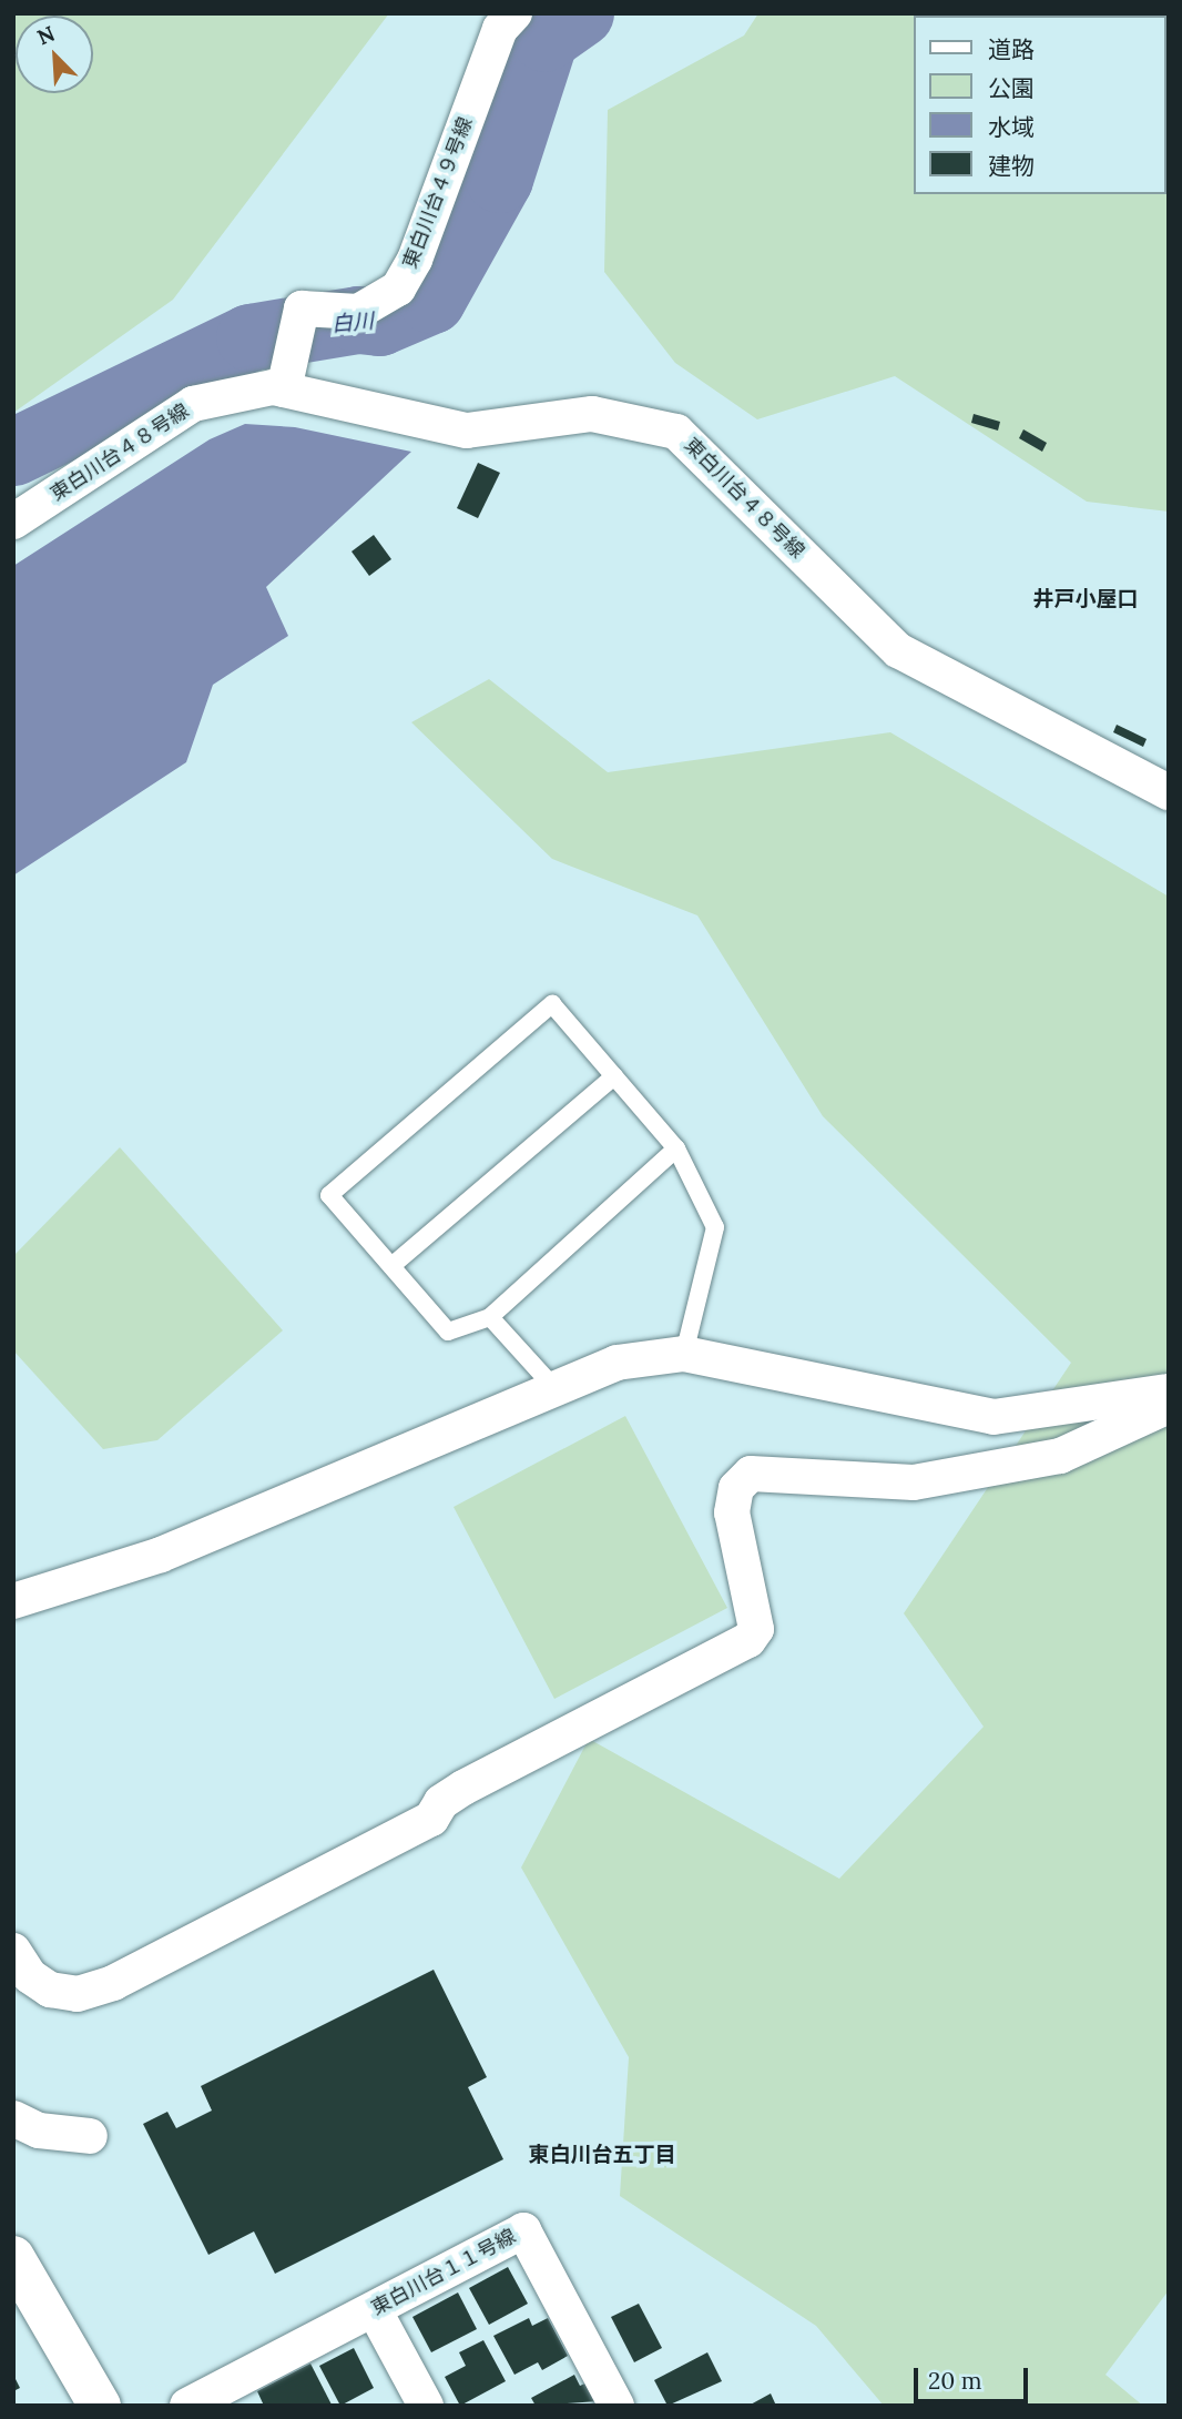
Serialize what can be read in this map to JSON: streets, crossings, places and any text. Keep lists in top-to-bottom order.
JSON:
{
  "streets": {
    "street": ["東白川台４９号線", "東白川台４８号線", "東白川台１１号線"]
  },
  "crossings": [
    ["東白川台４９号線", "東白川台４８号線"]
  ],
  "districts": ["井戸小屋口", "東白川台五丁目"],
  "water": ["白川"],
  "legend": [
    "道路",
    "公園",
    "水域",
    "建物"
  ],
  "scale_bar": "20 m",
  "north": "top left"
}
